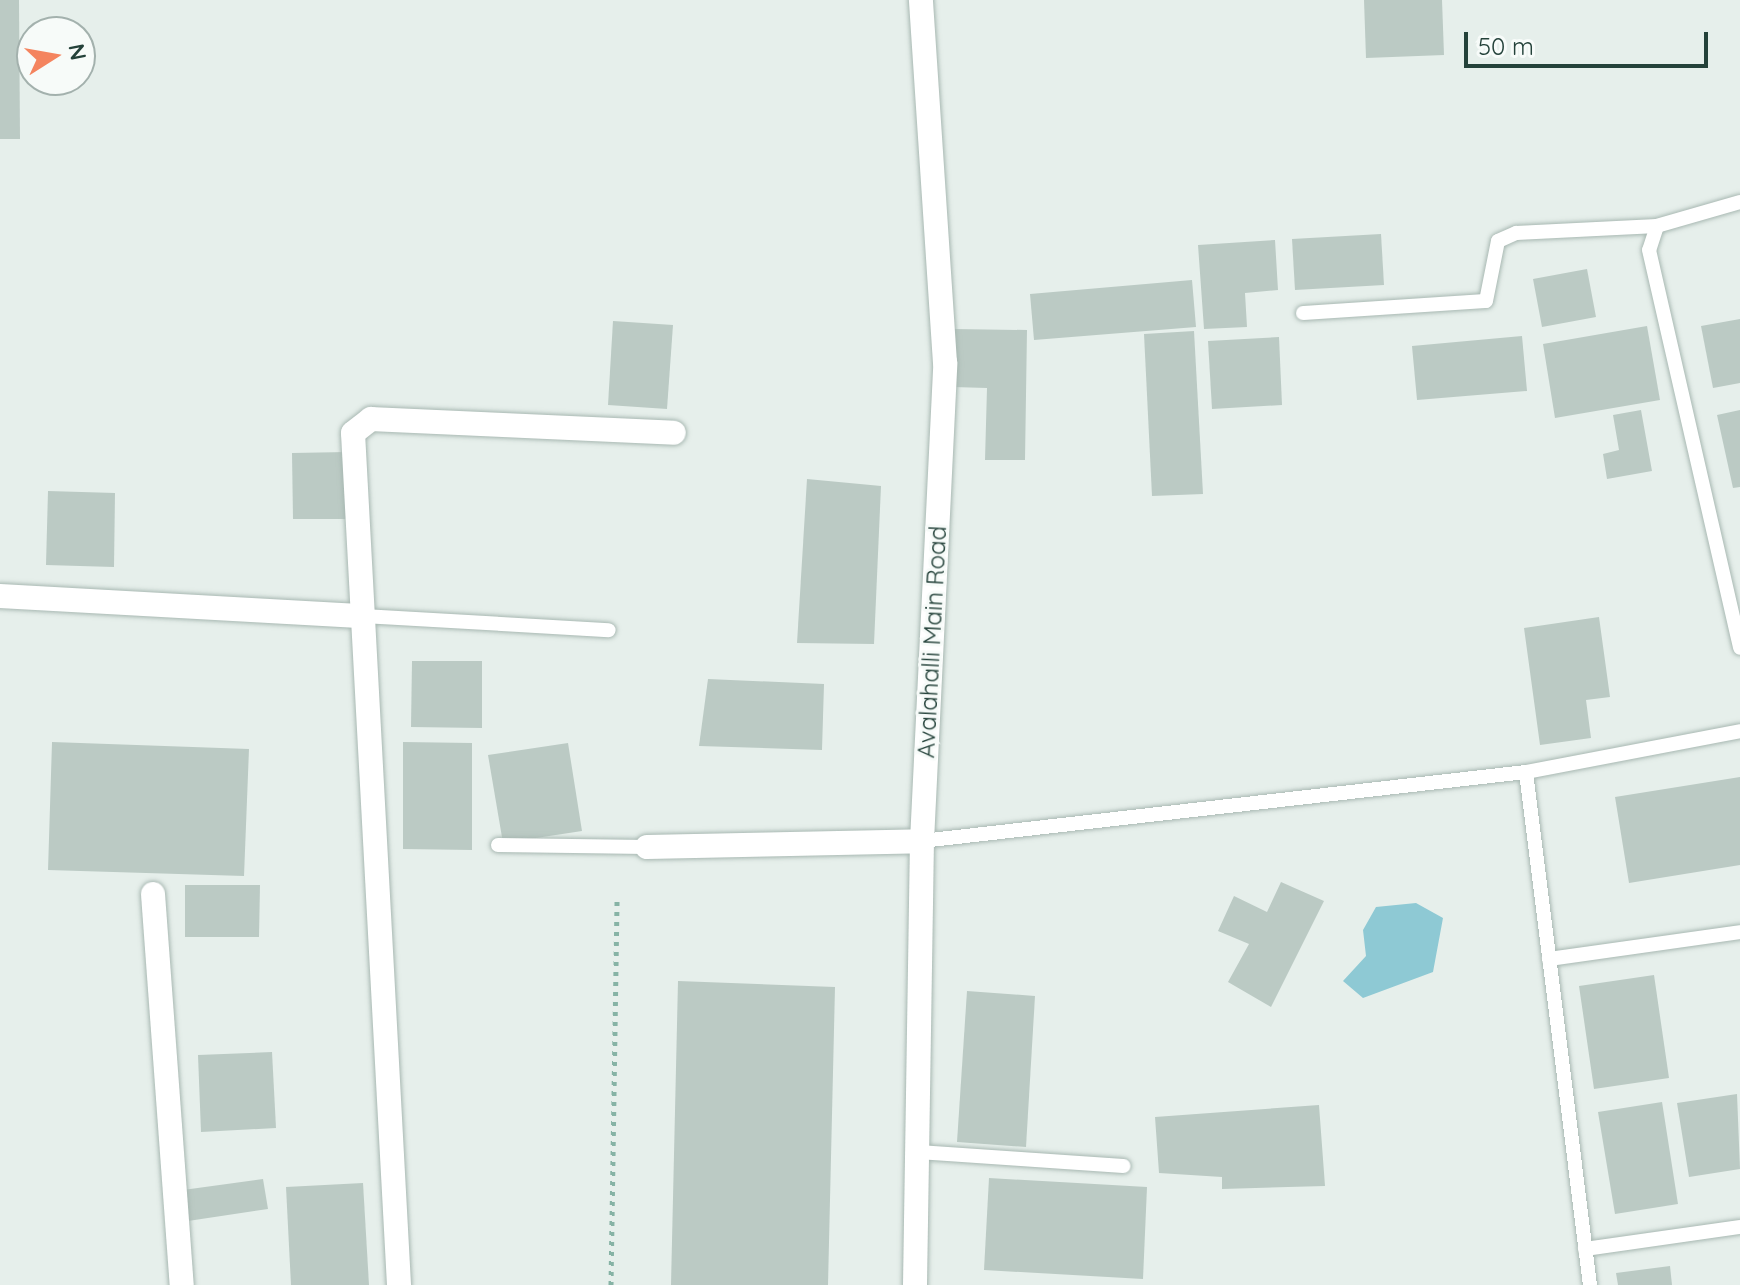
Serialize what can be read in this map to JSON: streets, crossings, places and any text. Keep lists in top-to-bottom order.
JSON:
{
  "streets": {
    "street": ["Avalahalli Main Road"]
  },
  "scale_bar": "50 m",
  "north": "right"
}
